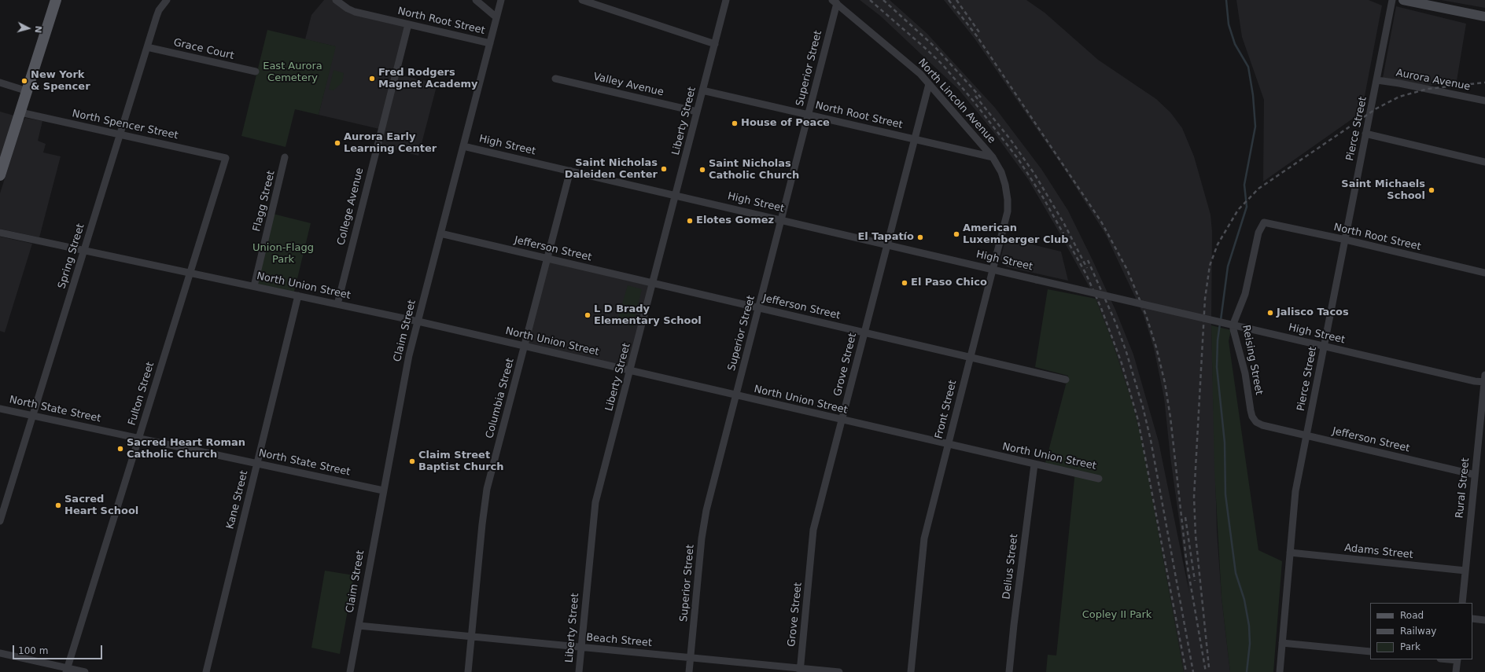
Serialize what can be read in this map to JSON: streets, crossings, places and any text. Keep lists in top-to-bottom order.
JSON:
{
  "streets": {
    "street": [
      "North Root Street",
      "Grace Court",
      "Superior Street",
      "Aurora Avenue",
      "Valley Avenue",
      "North Lincoln Avenue",
      "Liberty Street",
      "North Spencer Street",
      "Pierce Street",
      "High Street",
      "Flagg Street",
      "College Avenue",
      "Jefferson Street",
      "Spring Street",
      "North Union Street",
      "Claim Street",
      "Reising Street",
      "Grove Street",
      "Fulton Street",
      "Columbia Street",
      "North State Street",
      "Front Street",
      "Rural Street",
      "Kane Street",
      "Adams Street",
      "Delius Street",
      "Beach Street"
    ]
  },
  "crossings": [
    ["North Root Street", "Superior Street"],
    ["North Root Street", "North Lincoln Avenue"],
    ["North Root Street", "Liberty Street"],
    ["North Root Street", "Pierce Street"],
    ["North Root Street", "College Avenue"],
    ["North Root Street", "Claim Street"],
    ["North Root Street", "Reising Street"],
    ["North Root Street", "Grove Street"],
    ["North Root Street", "Front Street"],
    ["Grace Court", "Spring Street"],
    ["Superior Street", "North Lincoln Avenue"],
    ["Superior Street", "High Street"],
    ["Superior Street", "Jefferson Street"],
    ["Superior Street", "North Union Street"],
    ["Superior Street", "Beach Street"],
    ["Aurora Avenue", "Pierce Street"],
    ["Valley Avenue", "Liberty Street"],
    ["North Lincoln Avenue", "Grove Street"],
    ["North Lincoln Avenue", "Front Street"],
    ["Liberty Street", "High Street"],
    ["Liberty Street", "Jefferson Street"],
    ["Liberty Street", "North Union Street"],
    ["Liberty Street", "Beach Street"],
    ["North Spencer Street", "Spring Street"],
    ["North Spencer Street", "Fulton Street"],
    ["Pierce Street", "High Street"],
    ["Pierce Street", "Jefferson Street"],
    ["Pierce Street", "Adams Street"],
    ["High Street", "Claim Street"],
    ["High Street", "Grove Street"],
    ["High Street", "Columbia Street"],
    ["High Street", "Front Street"],
    ["High Street", "Rural Street"],
    ["Flagg Street", "North Union Street"],
    ["College Avenue", "North Union Street"],
    ["Jefferson Street", "Claim Street"],
    ["Jefferson Street", "Reising Street"],
    ["Jefferson Street", "Grove Street"],
    ["Jefferson Street", "Columbia Street"],
    ["Jefferson Street", "Front Street"],
    ["Jefferson Street", "Rural Street"],
    ["Spring Street", "North Union Street"],
    ["Spring Street", "North State Street"],
    ["North Union Street", "Claim Street"],
    ["North Union Street", "Grove Street"],
    ["North Union Street", "Fulton Street"],
    ["North Union Street", "Columbia Street"],
    ["North Union Street", "Front Street"],
    ["North Union Street", "Kane Street"],
    ["North Union Street", "Delius Street"],
    ["Claim Street", "North State Street"],
    ["Claim Street", "Beach Street"],
    ["Grove Street", "Beach Street"],
    ["Fulton Street", "North State Street"],
    ["Columbia Street", "Beach Street"],
    ["North State Street", "Kane Street"],
    ["Rural Street", "Adams Street"]
  ],
  "parks": ["East Aurora Cemetery", "Union-Flagg Park", "Copley II Park"],
  "places": [
    "Fred Rodgers Magnet Academy",
    "New York & Spencer",
    "House of Peace",
    "Aurora Early Learning Center",
    "Saint Nicholas Daleiden Center",
    "Saint Nicholas Catholic Church",
    "Saint Michaels School",
    "Elotes Gomez",
    "American Luxemberger Club",
    "El Tapatío",
    "El Paso Chico",
    "Jalisco Tacos",
    "L D Brady Elementary School",
    "Sacred Heart Roman Catholic Church",
    "Claim Street Baptist Church",
    "Sacred Heart School"
  ],
  "legend": ["Road", "Railway", "Park"],
  "scale_bar": "100 m",
  "north": "right"
}
